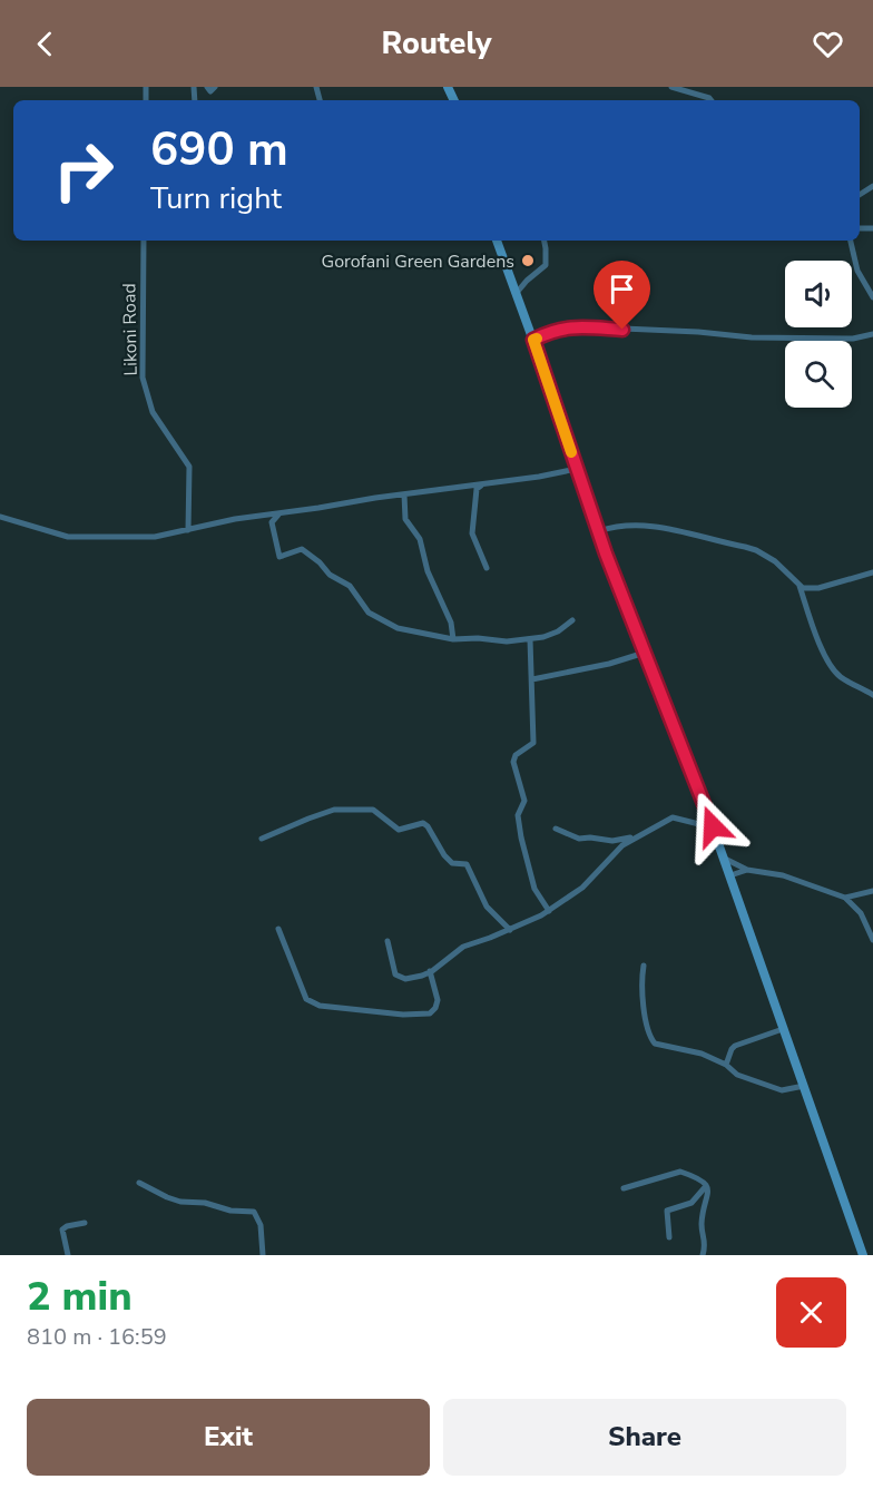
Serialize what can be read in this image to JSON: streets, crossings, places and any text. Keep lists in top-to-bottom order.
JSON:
{
  "streets": {
    "street": ["Likoni Road"]
  },
  "places": ["Gorofani Green Gardens"],
  "page": {
    "header": "Routely",
    "turn": ["690 m", "Turn right"],
    "heading": ["2 min", "810 m · 16:59"],
    "buttons": ["Exit", "Share"]
  }
}
